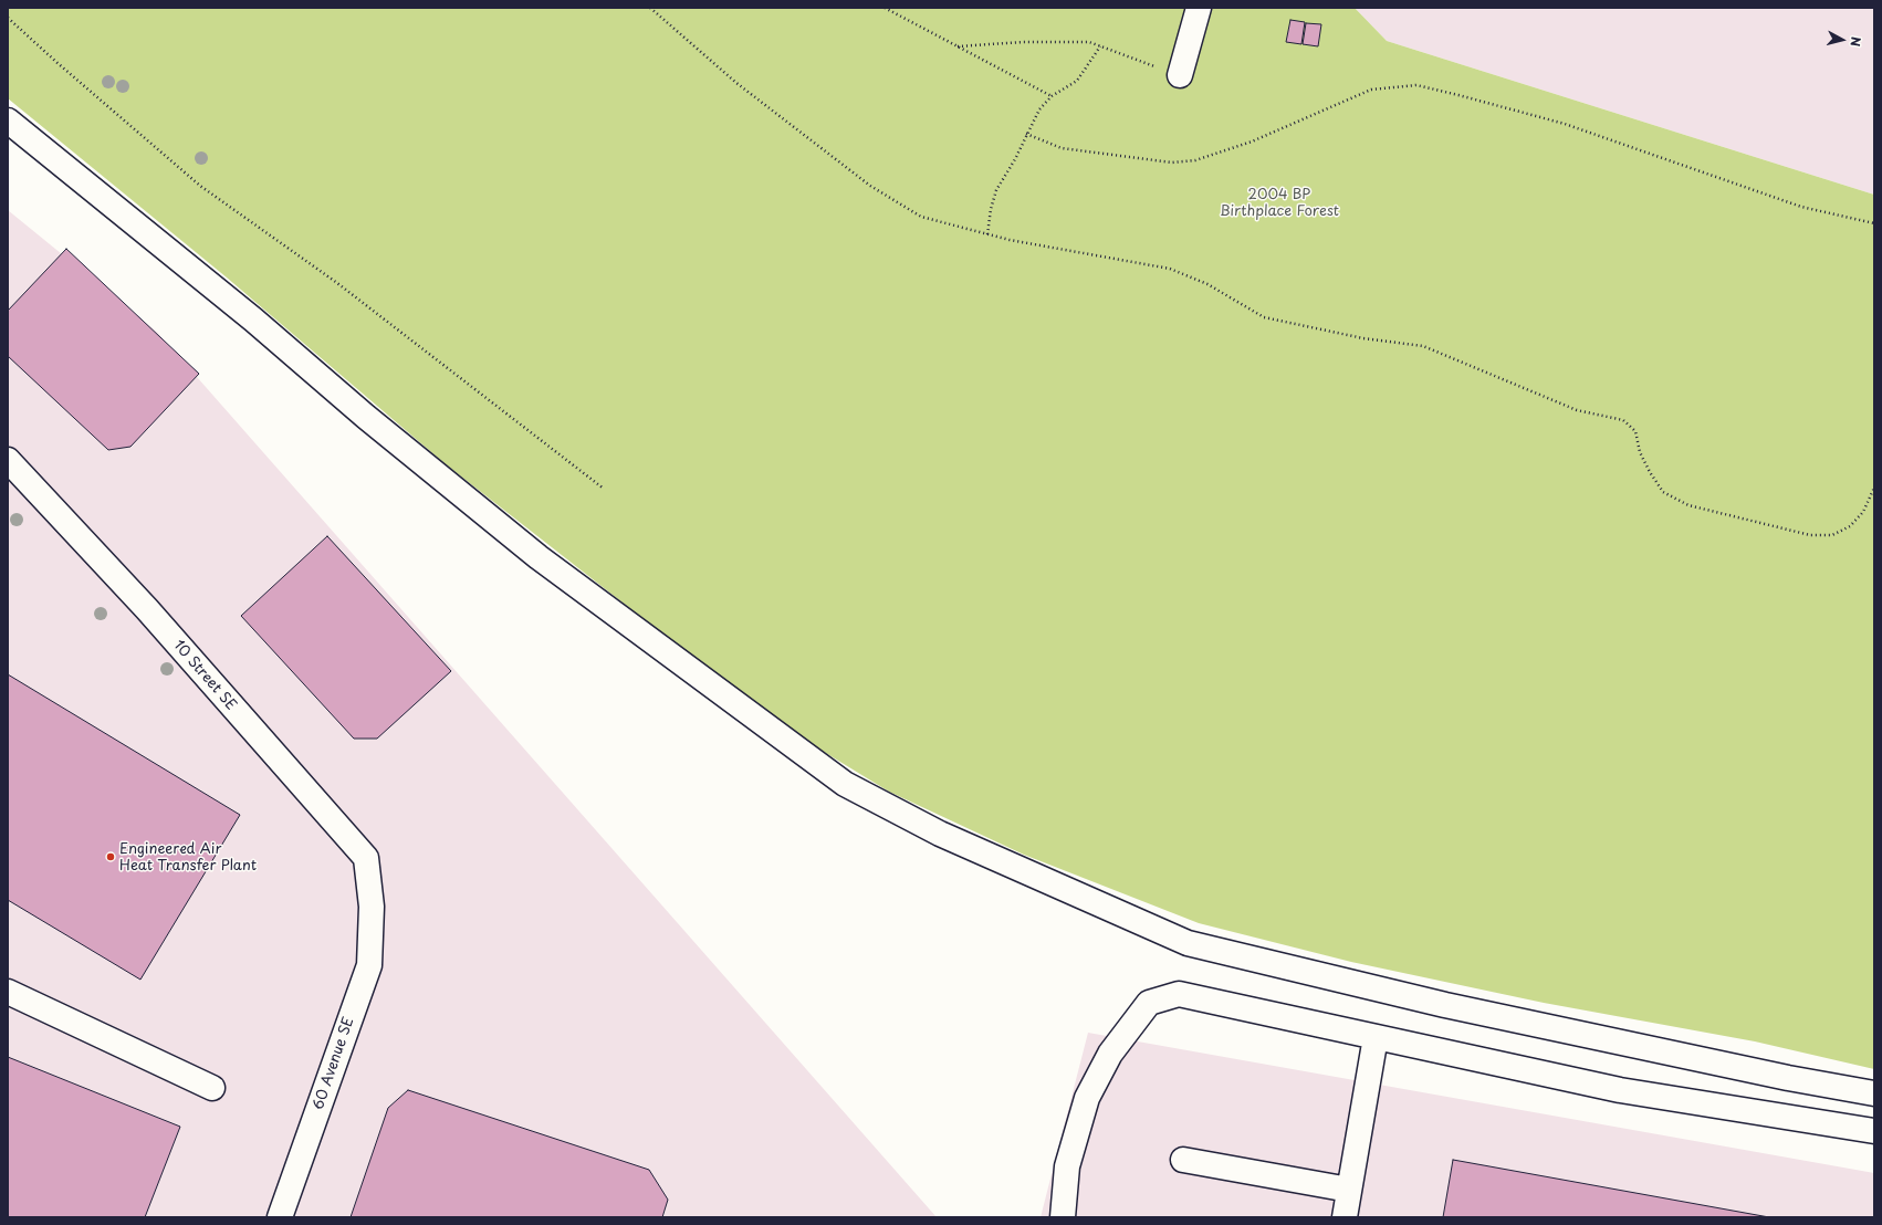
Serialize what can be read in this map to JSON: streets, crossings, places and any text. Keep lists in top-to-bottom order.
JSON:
{
  "streets": {
    "street": ["10 Street SE", "60 Avenue SE"]
  },
  "crossings": [
    ["10 Street SE", "60 Avenue SE"]
  ],
  "parks": ["2004 BP Birthplace Forest"],
  "places": ["Engineered Air Heat Transfer Plant"],
  "north": "right"
}
